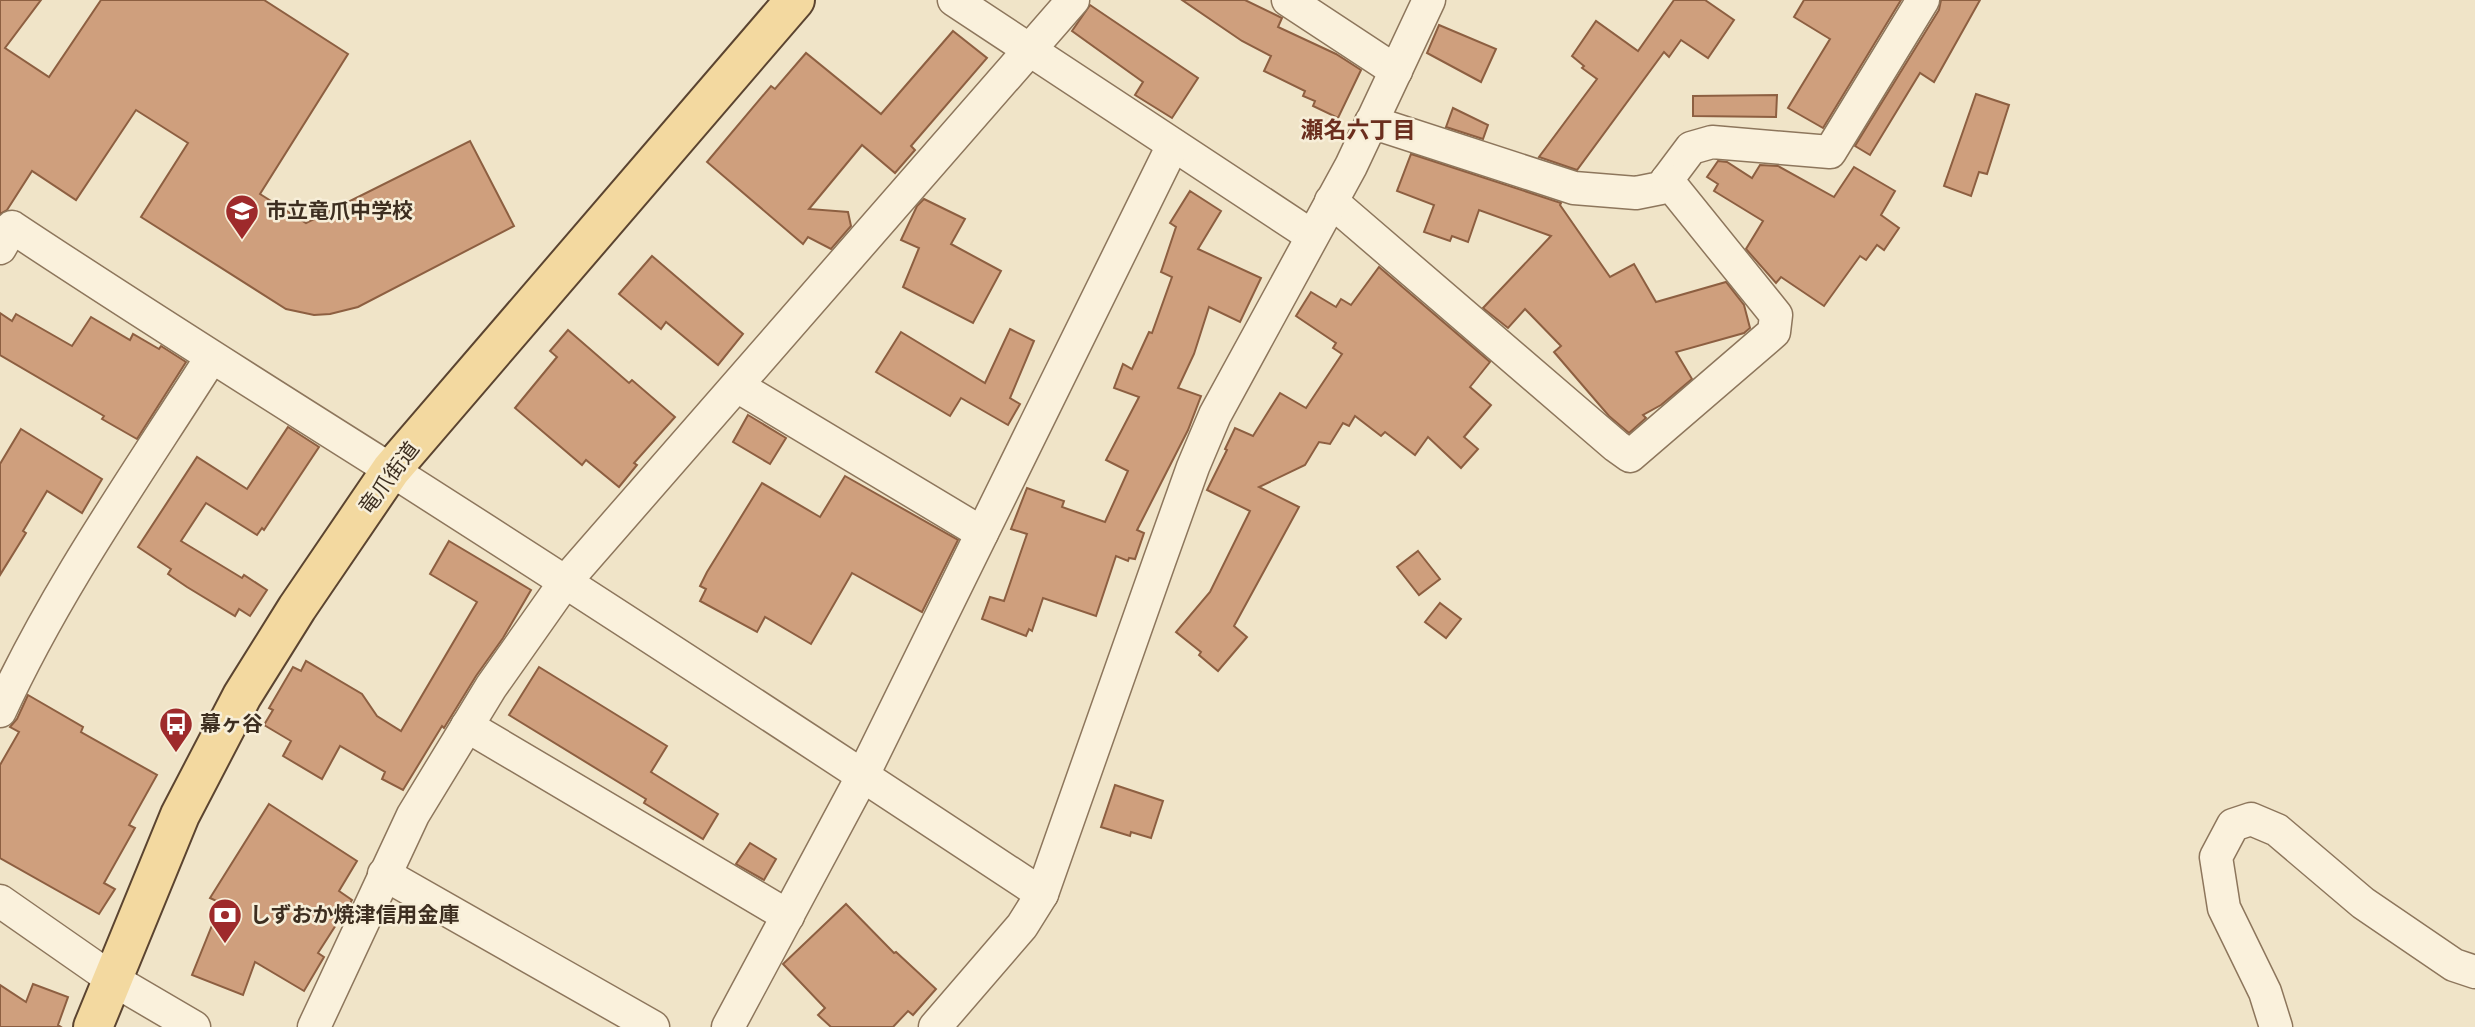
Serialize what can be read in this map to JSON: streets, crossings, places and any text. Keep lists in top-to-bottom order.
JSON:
{
  "streets": {
    "main road": ["竜爪街道"]
  },
  "districts": ["瀬名六丁目"],
  "places": {
    "school or university": ["市立竜爪中学校"],
    "bus stop": ["幕ヶ谷"],
    "bank": ["しずおか焼津信用金庫"]
  }
}
